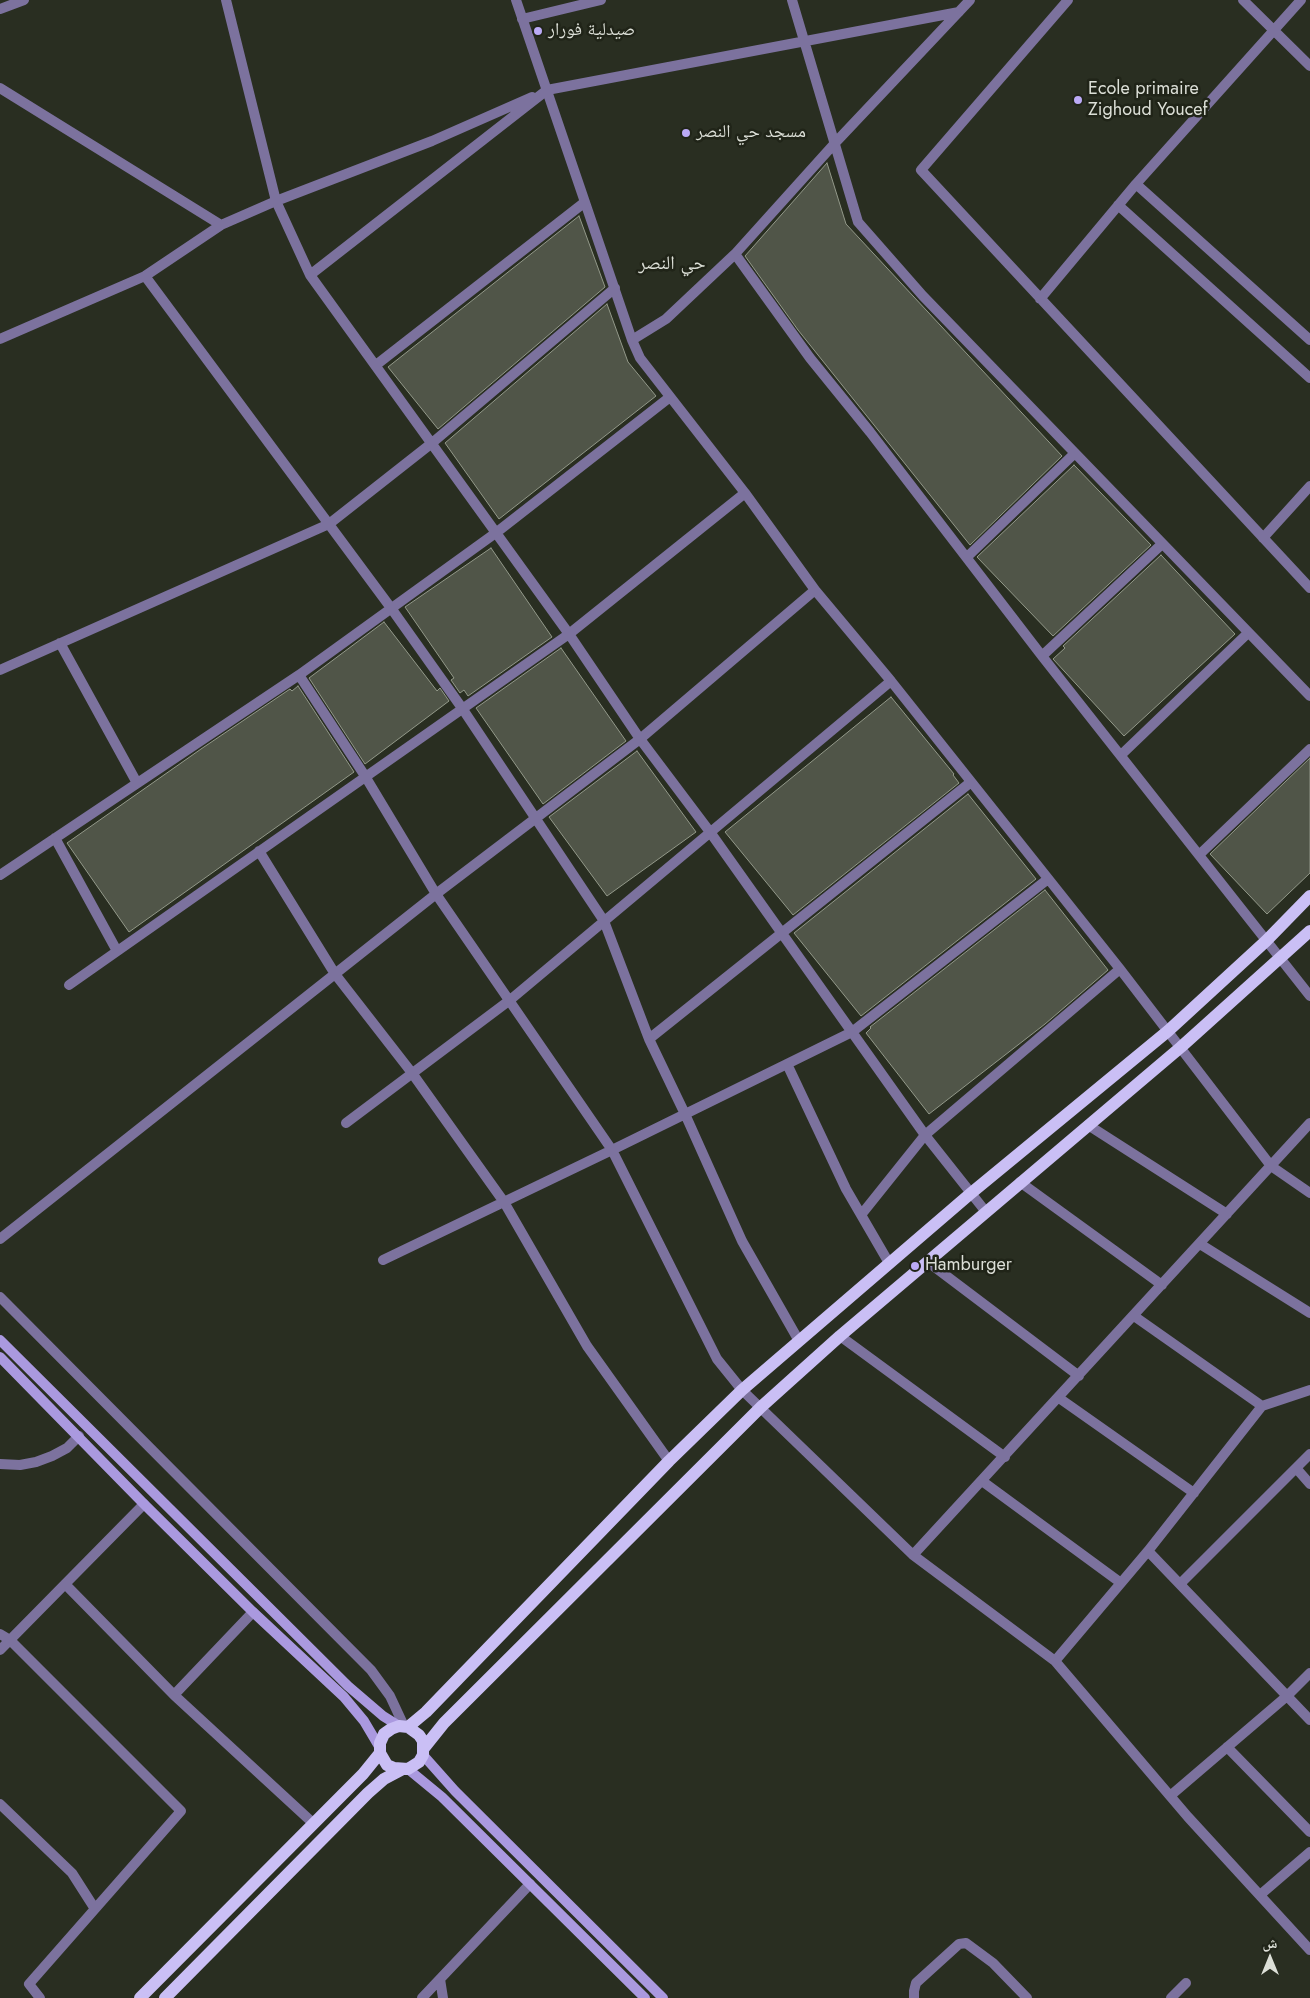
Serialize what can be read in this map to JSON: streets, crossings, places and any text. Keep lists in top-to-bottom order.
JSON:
{
  "districts": ["حي النصر"],
  "places": [
    "صيدلية فورار",
    "Ecole primaire Zighoud Youcef",
    "مسجد حي النصر",
    "Hamburger"
  ],
  "north": "top"
}
